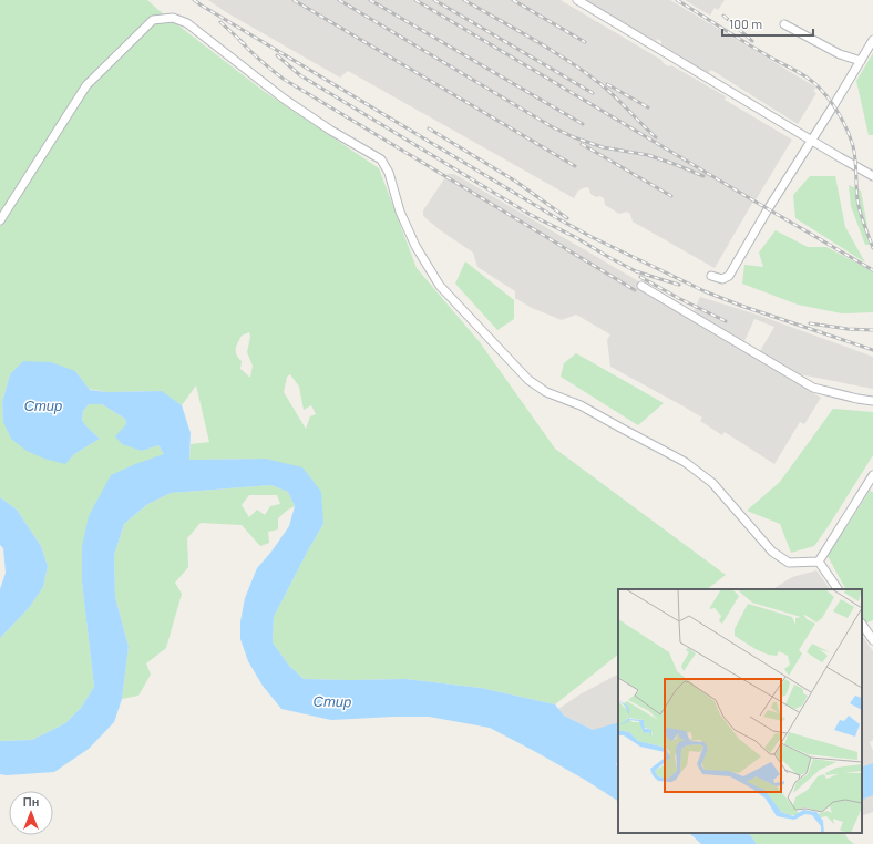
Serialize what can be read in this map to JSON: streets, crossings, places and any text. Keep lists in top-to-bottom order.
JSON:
{
  "water": ["Стир"],
  "scale_bar": "100 m",
  "north": "top"
}
